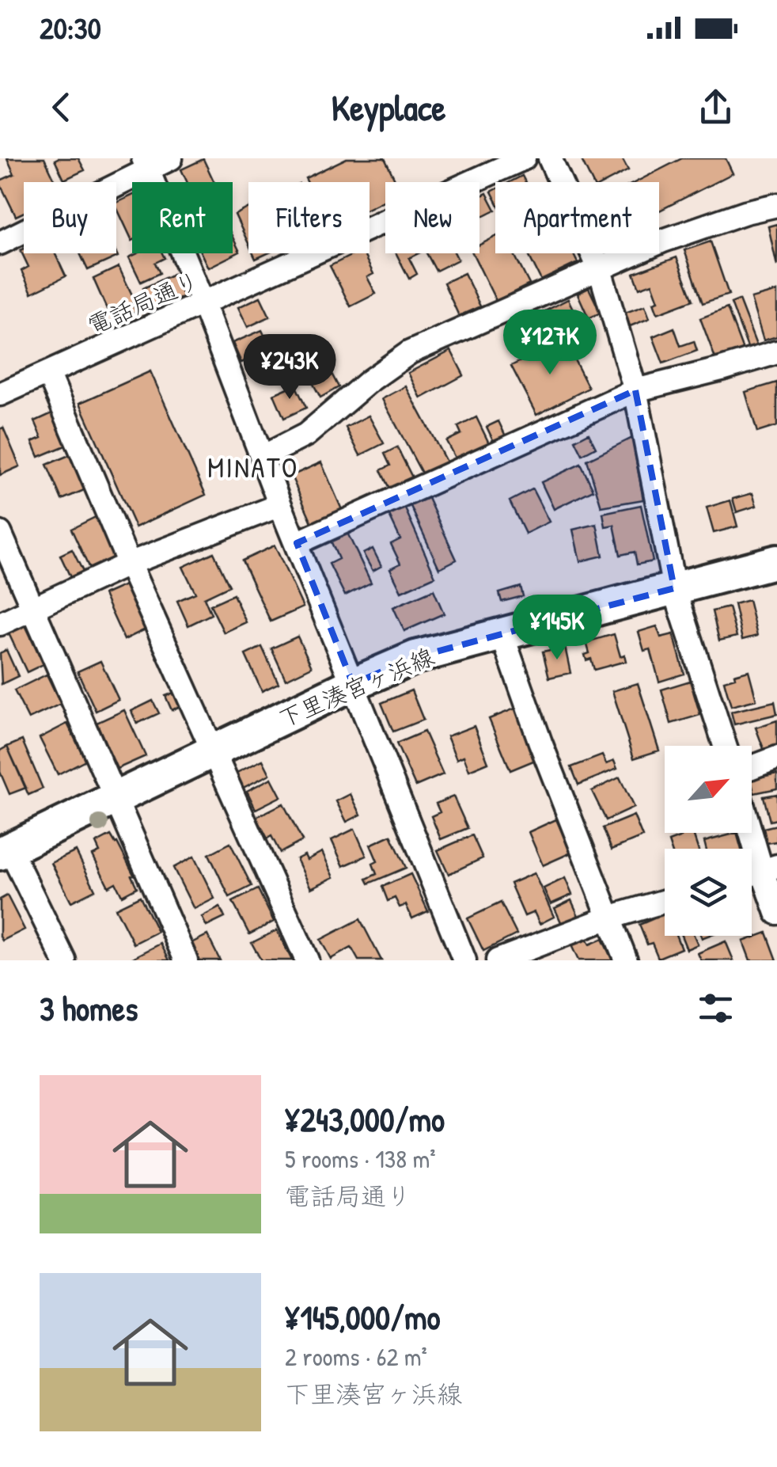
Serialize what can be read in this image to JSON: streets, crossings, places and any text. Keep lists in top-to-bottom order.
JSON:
{
  "streets": {
    "main road": ["下里湊宮ヶ浜線"],
    "street": ["電話局通り"]
  },
  "districts": ["MINATO"],
  "north": "top right",
  "page": {
    "status": "20:30",
    "header": "Keyplace",
    "chip": [
      "Buy",
      "Rent",
      "Filters",
      "New",
      "Apartment"
    ],
    "price": ["¥127K", "¥243K", "¥145K"],
    "heading": "3 homes",
    "list": [
      {
        "name": "¥243,000/mo",
        "note": "5 rooms · 138 m² · 電話局通り"
      },
      {
        "name": "¥145,000/mo",
        "note": "2 rooms · 62 m² · 下里湊宮ヶ浜線"
      }
    ]
  }
}
